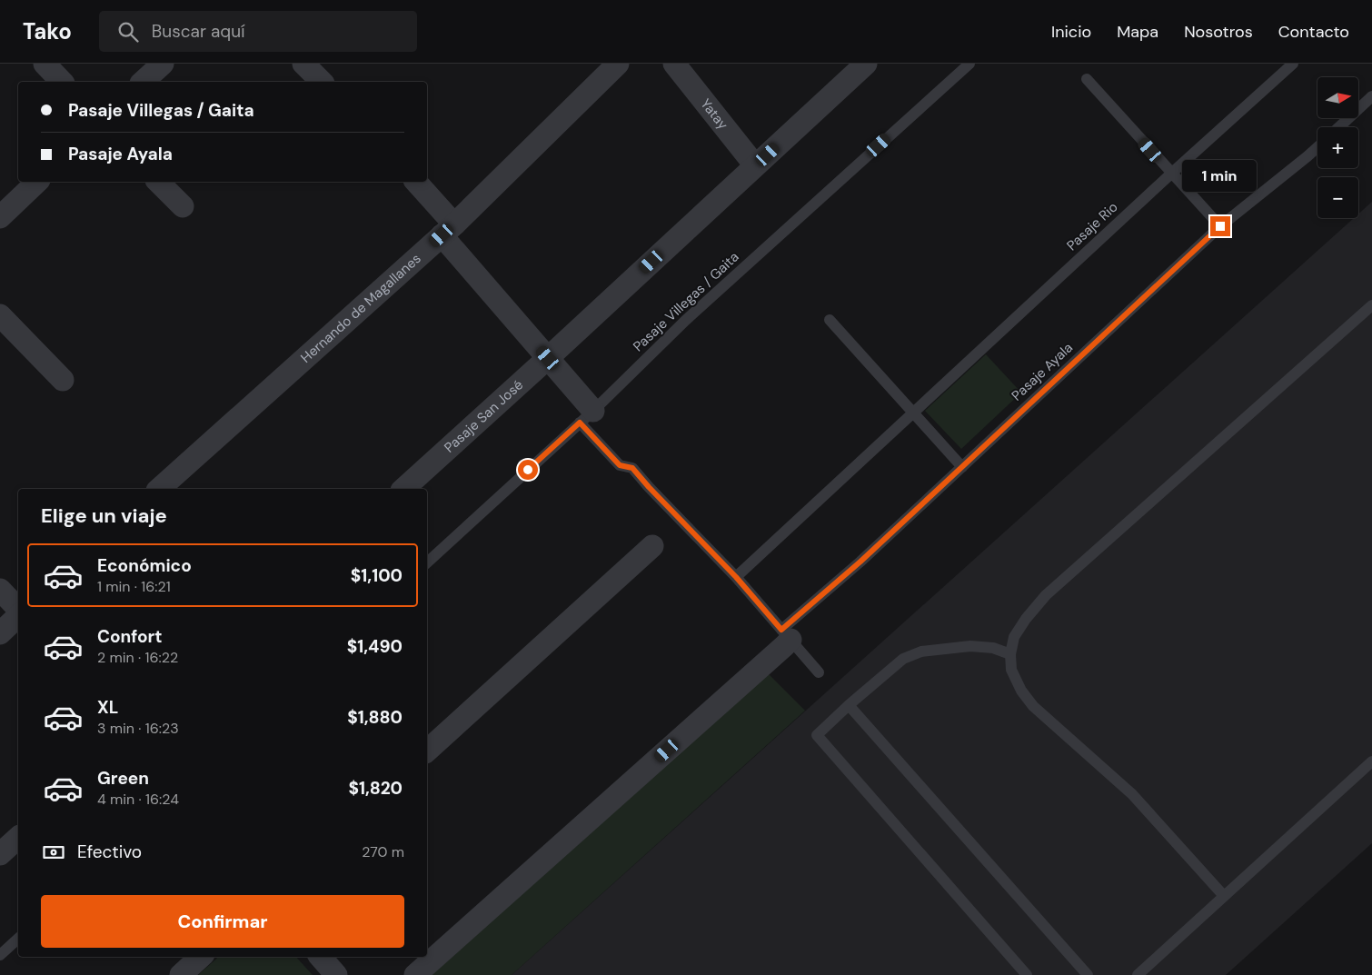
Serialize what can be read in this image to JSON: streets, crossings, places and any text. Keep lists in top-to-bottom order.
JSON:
{
  "streets": {
    "street": ["Yatay", "Hernando de Magallanes", "Pasaje San José"],
    "lane": ["Pasaje Rio", "Pasaje Villegas / Gaita", "Pasaje Ayala"]
  },
  "crossings": [
    ["Yatay", "Pasaje San José"]
  ],
  "north": "right",
  "page": {
    "header": "Tako",
    "search": "Buscar aquí",
    "nav": [
      "Inicio",
      "Mapa",
      "Nosotros",
      "Contacto"
    ],
    "map_buttons": ["+", "−"],
    "banner": ["Pasaje Villegas / Gaita", "Pasaje Ayala"],
    "bubble": "1 min",
    "heading": "Elige un viaje",
    "list": [
      {
        "name": "Económico",
        "note": "1 min · 16:21",
        "value": "$1,100"
      },
      {
        "name": "Confort",
        "note": "2 min · 16:22",
        "value": "$1,490"
      },
      {
        "name": "XL",
        "note": "3 min · 16:23",
        "value": "$1,880"
      },
      {
        "name": "Green",
        "note": "4 min · 16:24",
        "value": "$1,820"
      }
    ],
    "pay": ["Efectivo", "270 m"],
    "buttons": "Confirmar"
  }
}
